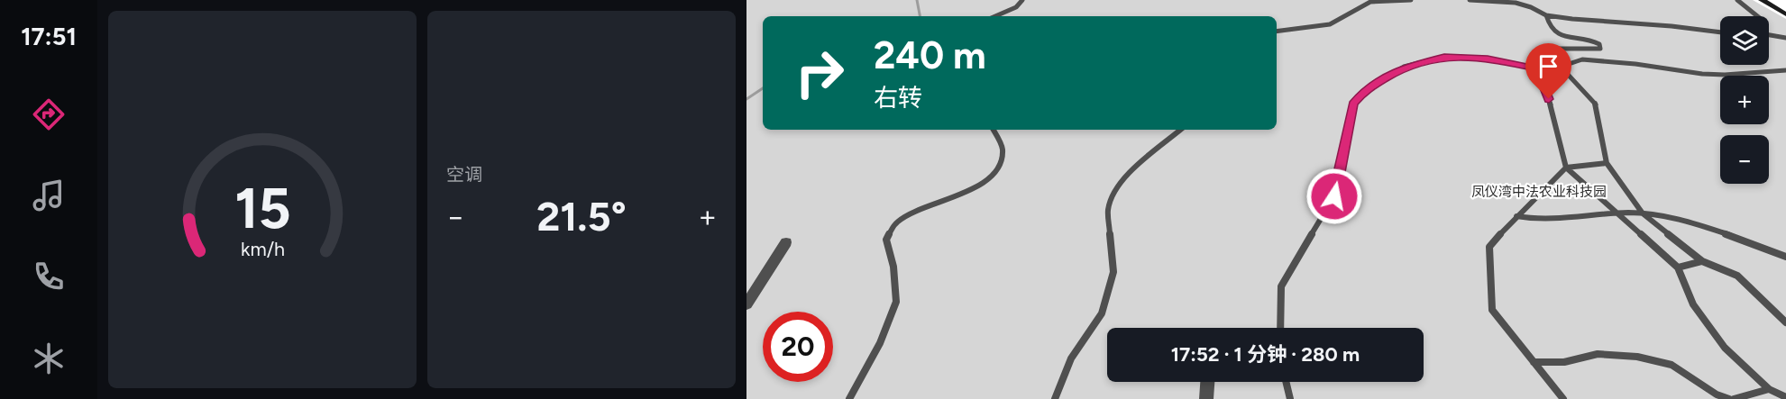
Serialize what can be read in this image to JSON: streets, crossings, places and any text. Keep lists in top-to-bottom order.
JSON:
{
  "parks": ["凤仪湾中法农业科技园"],
  "page": {
    "tabs": "17:51",
    "tile": "空调",
    "map_buttons": ["+", "−"],
    "turn": ["240 m", "右转"],
    "heat": ["−", "21.5°", "+"],
    "limit": "20",
    "trip": "17:52 · 1 分钟 · 280 m",
    "gauge": ["15", "km/h"]
  }
}
